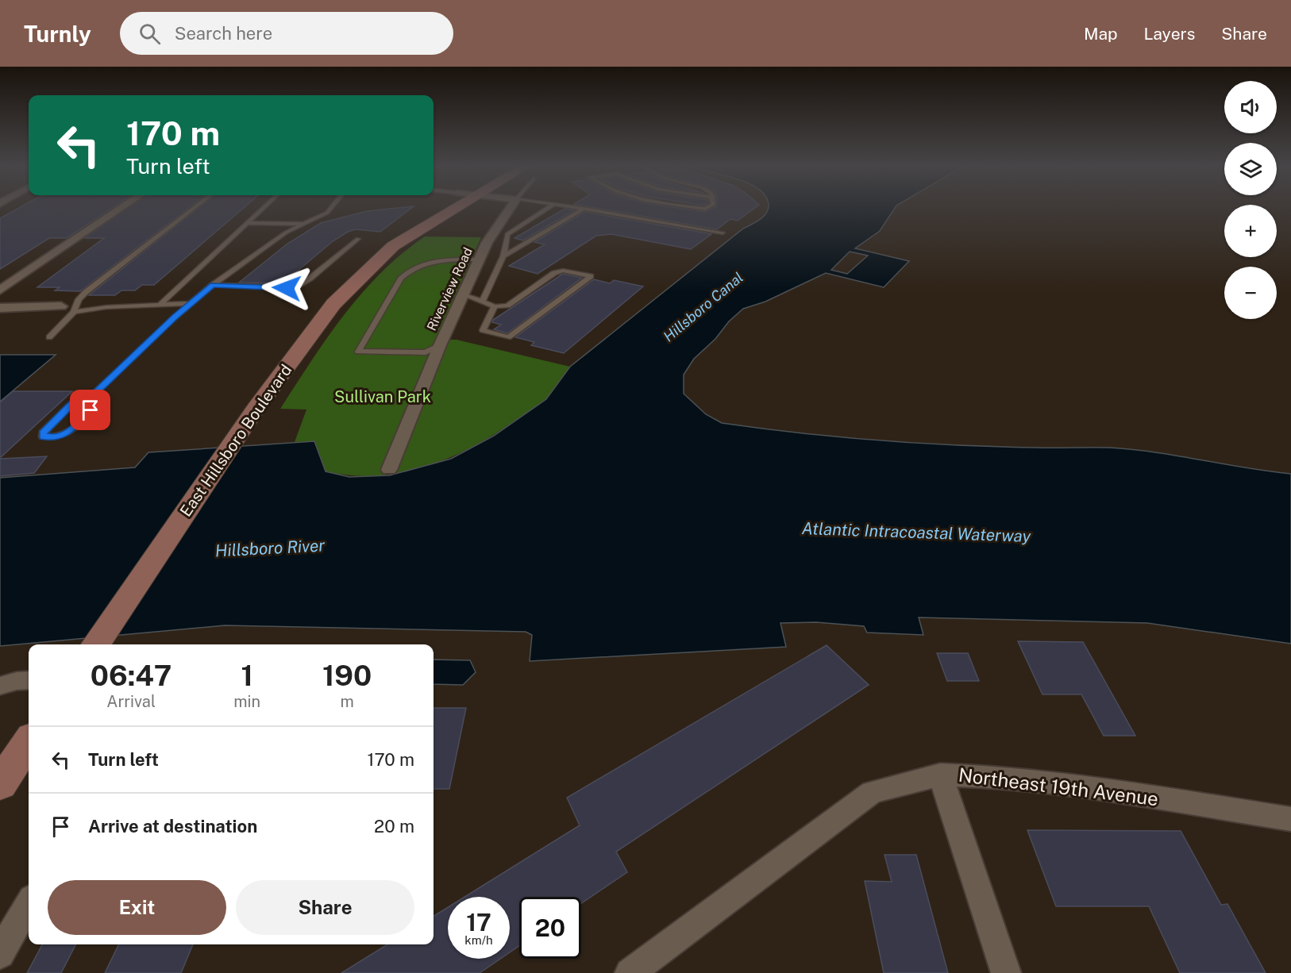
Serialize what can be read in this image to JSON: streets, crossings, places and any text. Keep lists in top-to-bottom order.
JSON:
{
  "streets": {
    "main road": ["East Hillsboro Boulevard"],
    "street": ["Riverview Road", "Northeast 19th Avenue"]
  },
  "water": ["Hillsboro Canal", "Atlantic Intracoastal Waterway", "Hillsboro River"],
  "parks": ["Sullivan Park"],
  "page": {
    "header": "Turnly",
    "search": "Search here",
    "nav": ["Map", "Layers", "Share"],
    "map_buttons": ["+", "−"],
    "turn": ["170 m", "Turn left"],
    "eta": [
      "06:47",
      "Arrival",
      "1",
      "min",
      "190",
      "m"
    ],
    "list": [
      {
        "name": "Turn left",
        "value": "170 m"
      },
      {
        "name": "Arrive at destination",
        "value": "20 m"
      }
    ],
    "buttons": ["Exit", "Share"],
    "speed": "17 km/h",
    "limit": "20"
  }
}
